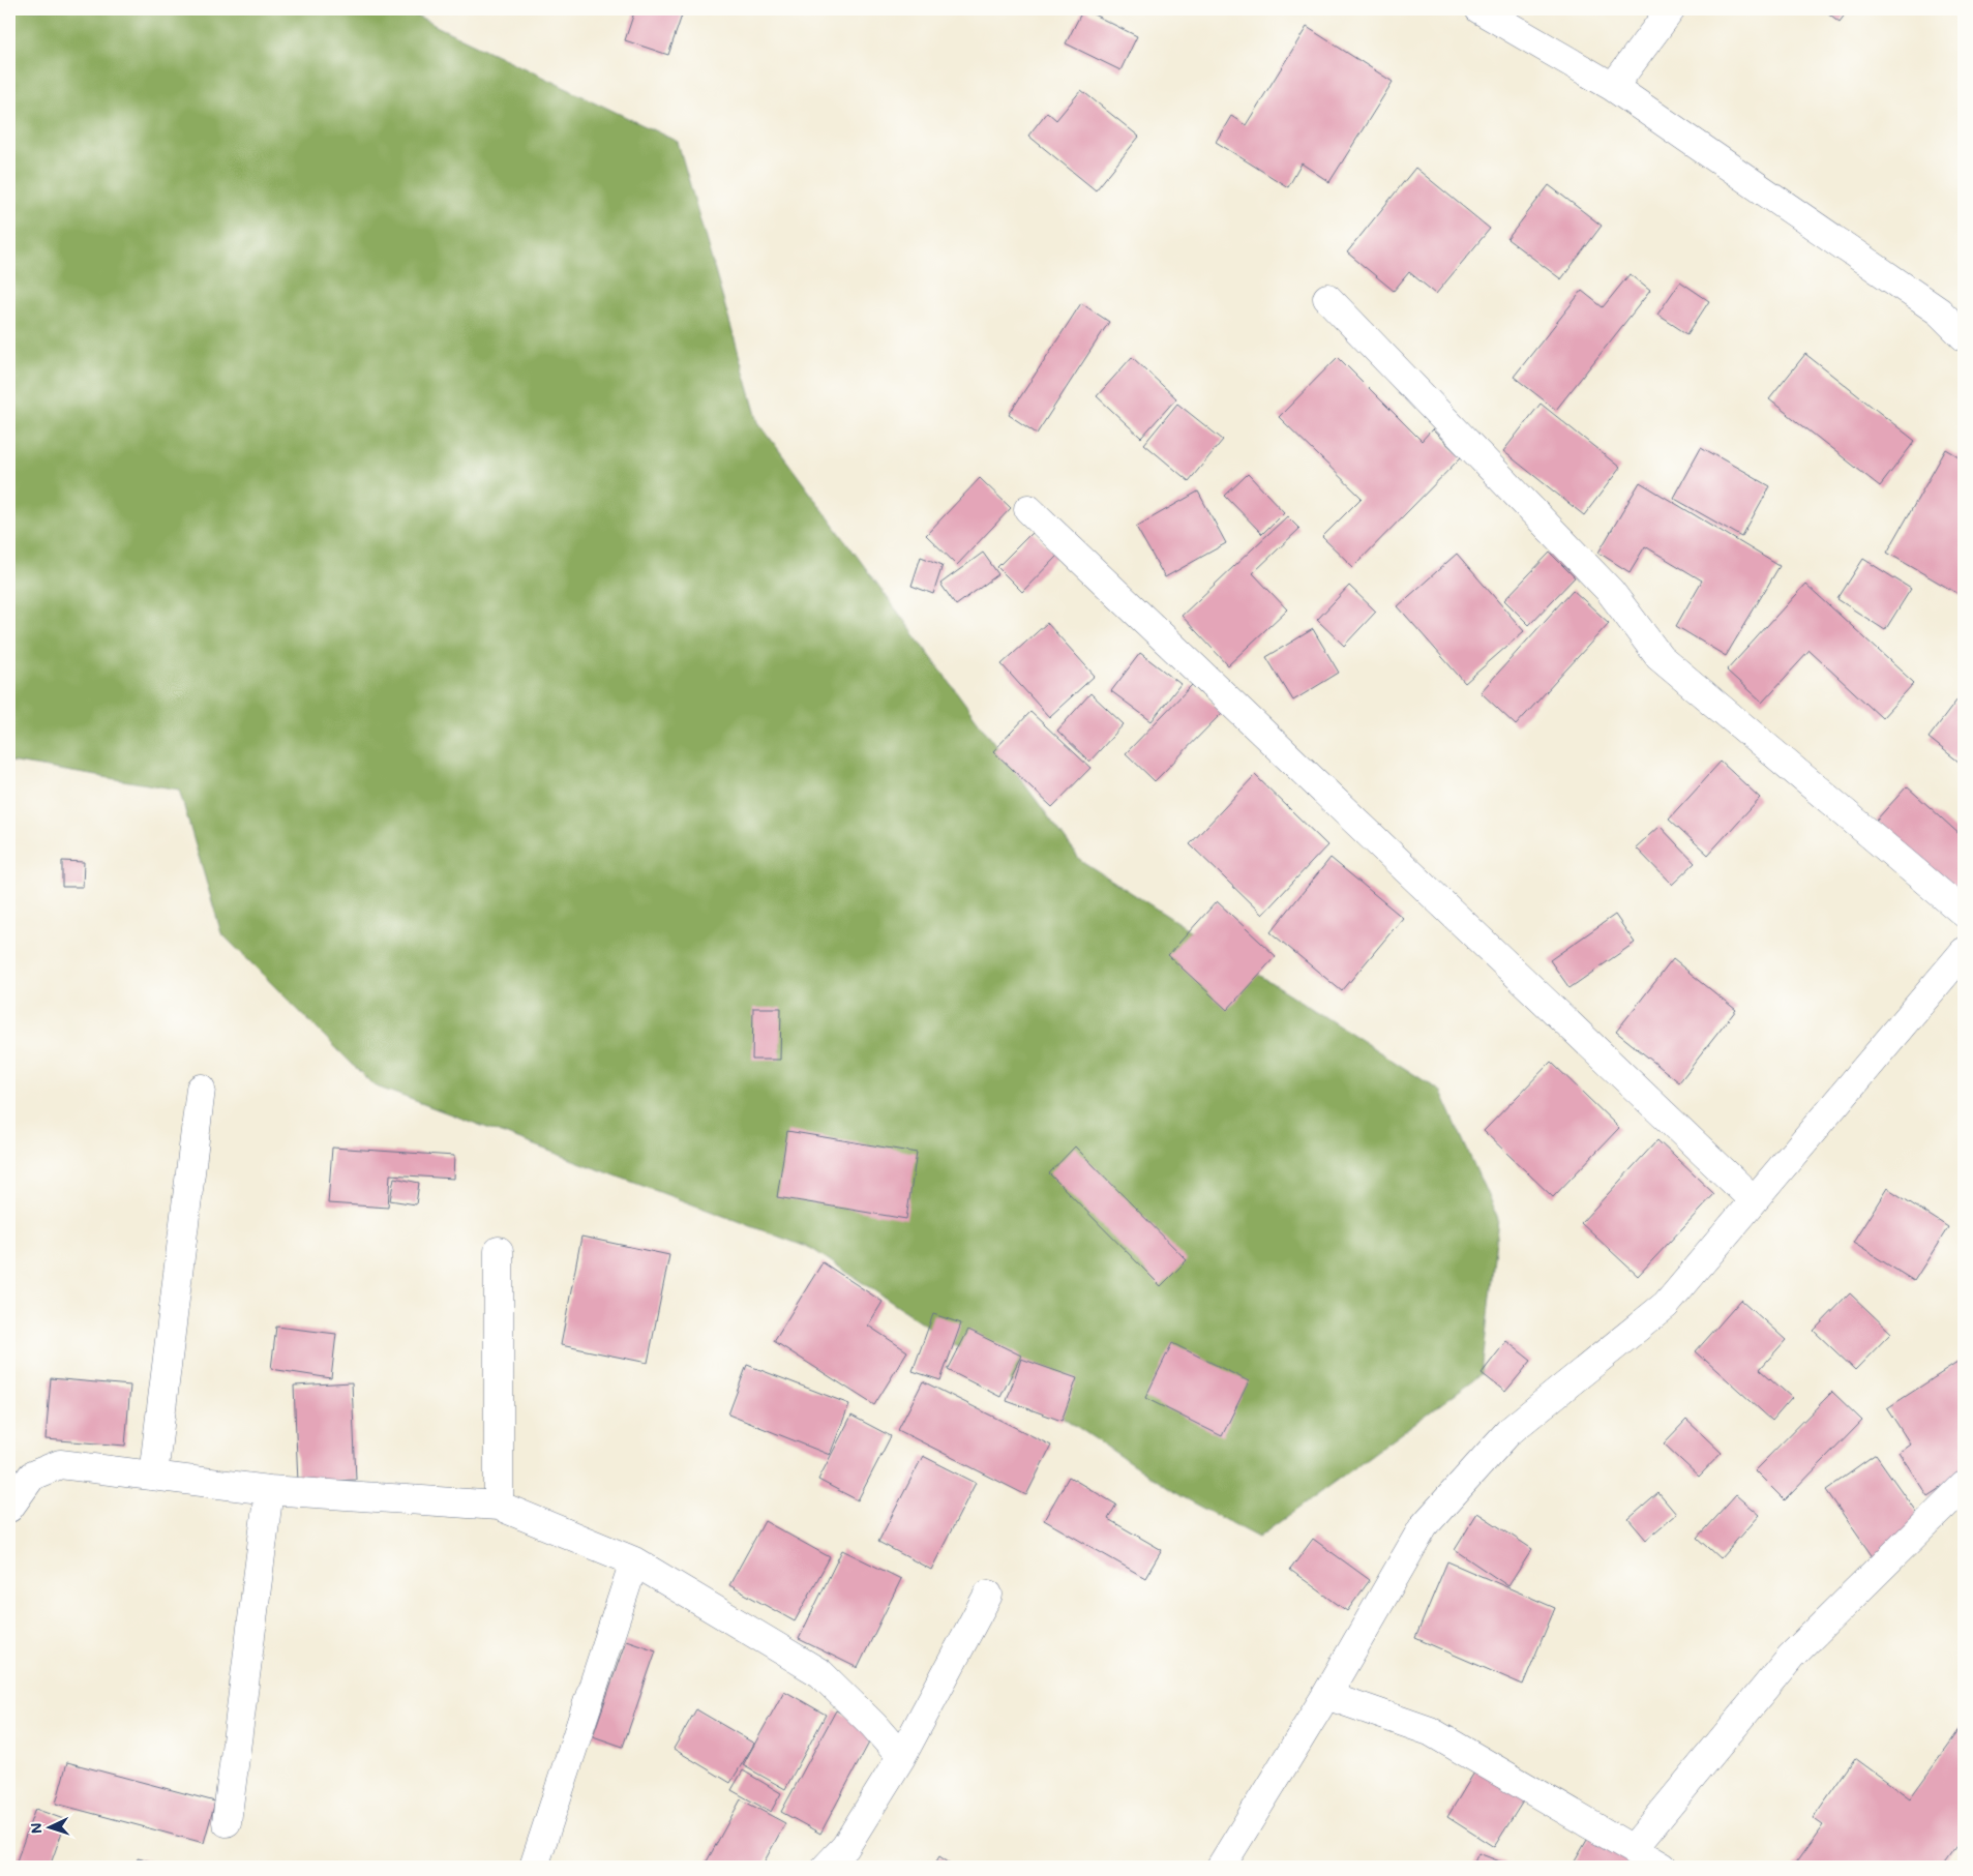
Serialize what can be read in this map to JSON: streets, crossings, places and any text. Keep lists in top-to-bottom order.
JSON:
{
  "north": "left"
}
